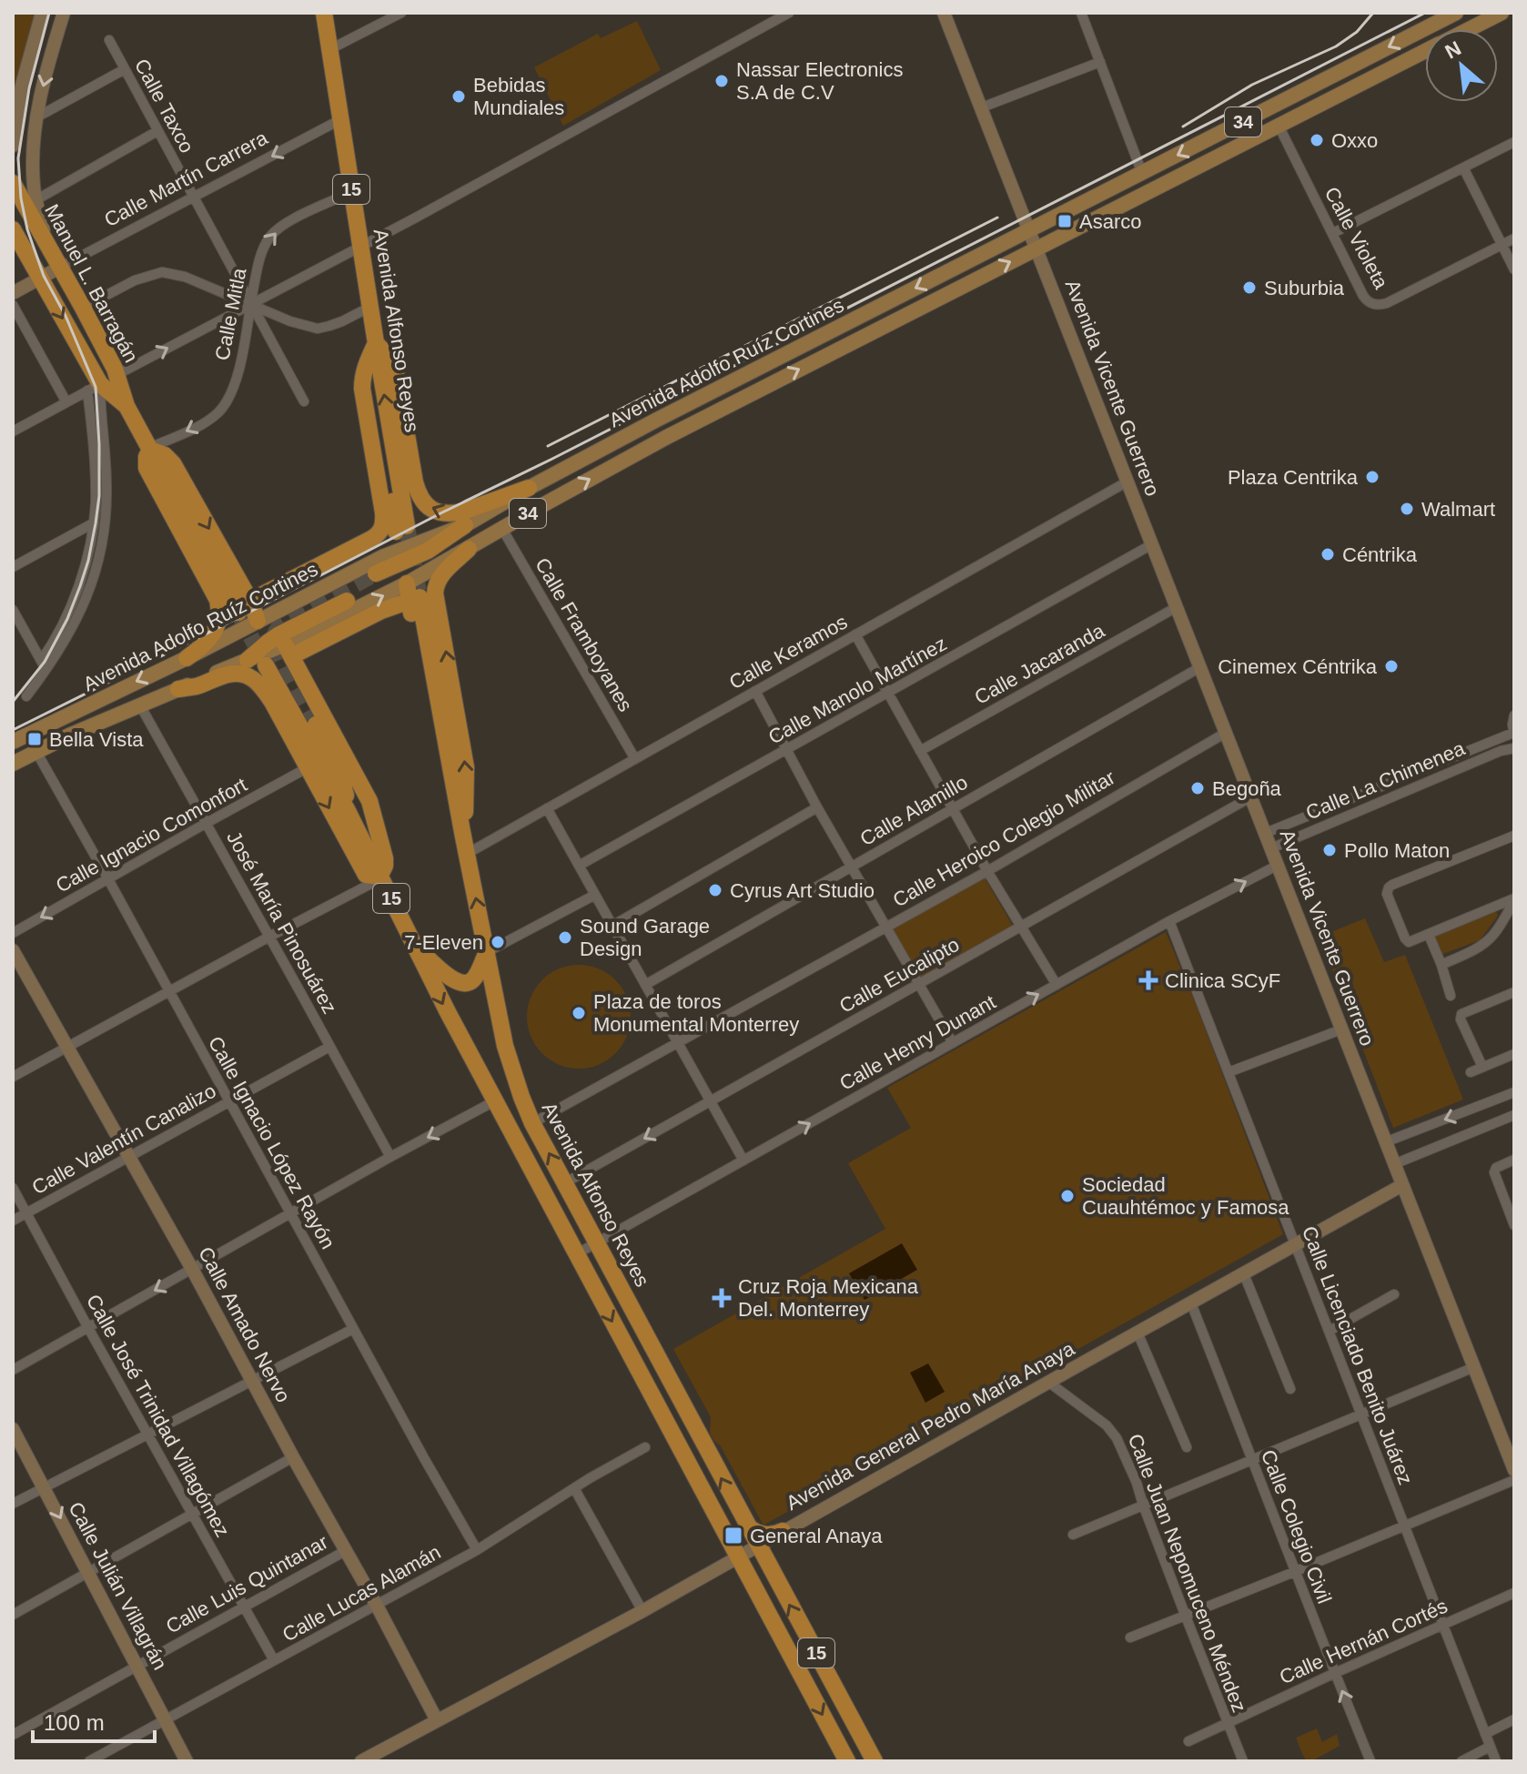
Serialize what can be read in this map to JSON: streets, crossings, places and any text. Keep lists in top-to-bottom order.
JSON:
{
  "streets": {
    "highway": ["15", "Manuel L. Barragán", "Avenida Alfonso Reyes"],
    "main road": ["34", "Avenida Adolfo Ruíz Cortines"],
    "street": [
      "Calle Taxco",
      "Calle Martín Carrera",
      "Calle Violeta",
      "Calle Mitla",
      "Avenida Vicente Guerrero",
      "Calle Framboyanes",
      "Calle Keramos",
      "Calle Jacaranda",
      "Calle Manolo Martínez",
      "Calle La Chimenea",
      "Calle Alamillo",
      "Calle Ignacio Comonfort",
      "Calle Heroico Colegio Militar",
      "José María Pinosuárez",
      "Calle Eucalipto",
      "Calle Henry Dunant",
      "Calle Valentín Canalizo",
      "Calle Ignacio López Rayón",
      "Calle Amado Nervo",
      "Calle Licenciado Benito Juárez",
      "Calle José Trinidad Villagómez",
      "Avenida General Pedro María Anaya",
      "Calle Colegio Civil",
      "Calle Juan Nepomuceno Méndez",
      "Calle Luis Quintanar",
      "Calle Julián Villagrán",
      "Calle Lucas Alamán",
      "Calle Hernán Cortés"
    ]
  },
  "crossings": [
    ["Calle Taxco", "Calle Martín Carrera"],
    ["Calle Taxco", "Calle Mitla"],
    ["Calle Martín Carrera", "Manuel L. Barragán"],
    ["Calle Martín Carrera", "Avenida Alfonso Reyes"],
    ["15", "Calle Henry Dunant"],
    ["15", "Avenida General Pedro María Anaya"],
    ["Calle Violeta", "Avenida Adolfo Ruíz Cortines"],
    ["Manuel L. Barragán", "Calle Mitla"],
    ["Calle Mitla", "Avenida Alfonso Reyes"],
    ["Avenida Alfonso Reyes", "Calle Keramos"],
    ["Avenida Alfonso Reyes", "Calle Heroico Colegio Militar"],
    ["Avenida Alfonso Reyes", "Calle Eucalipto"],
    ["Avenida Alfonso Reyes", "Calle Henry Dunant"],
    ["Avenida Alfonso Reyes", "Avenida General Pedro María Anaya"],
    ["Avenida Adolfo Ruíz Cortines", "Avenida Vicente Guerrero"],
    ["Avenida Adolfo Ruíz Cortines", "Calle Framboyanes"],
    ["Avenida Adolfo Ruíz Cortines", "José María Pinosuárez"],
    ["Avenida Adolfo Ruíz Cortines", "Calle Ignacio López Rayón"],
    ["Avenida Vicente Guerrero", "Calle Keramos"],
    ["Avenida Vicente Guerrero", "Calle Jacaranda"],
    ["Avenida Vicente Guerrero", "Calle Manolo Martínez"],
    ["Avenida Vicente Guerrero", "Calle La Chimenea"],
    ["Avenida Vicente Guerrero", "Calle Alamillo"],
    ["Avenida Vicente Guerrero", "Calle Heroico Colegio Militar"],
    ["Avenida Vicente Guerrero", "Calle Eucalipto"],
    ["Avenida Vicente Guerrero", "Calle Henry Dunant"],
    ["Avenida Vicente Guerrero", "Avenida General Pedro María Anaya"],
    ["Calle Framboyanes", "Calle Keramos"],
    ["Calle Ignacio Comonfort", "José María Pinosuárez"],
    ["Calle Ignacio Comonfort", "Calle Ignacio López Rayón"],
    ["José María Pinosuárez", "Calle Valentín Canalizo"],
    ["Calle Henry Dunant", "Calle Licenciado Benito Juárez"],
    ["Calle Valentín Canalizo", "Calle Ignacio López Rayón"],
    ["Calle Valentín Canalizo", "Calle Amado Nervo"],
    ["Calle Valentín Canalizo", "Calle José Trinidad Villagómez"],
    ["Calle Ignacio López Rayón", "Calle Lucas Alamán"],
    ["Calle Amado Nervo", "Avenida General Pedro María Anaya"],
    ["Calle Amado Nervo", "Calle Luis Quintanar"],
    ["Calle Amado Nervo", "Calle Lucas Alamán"],
    ["Calle Licenciado Benito Juárez", "Avenida General Pedro María Anaya"],
    ["Calle Licenciado Benito Juárez", "Calle Hernán Cortés"],
    ["Calle José Trinidad Villagómez", "Calle Luis Quintanar"],
    ["Calle José Trinidad Villagómez", "Calle Lucas Alamán"],
    ["Avenida General Pedro María Anaya", "Calle Colegio Civil"],
    ["Avenida General Pedro María Anaya", "Calle Juan Nepomuceno Méndez"],
    ["Calle Colegio Civil", "Calle Hernán Cortés"],
    ["Calle Juan Nepomuceno Méndez", "Calle Hernán Cortés"],
    ["Calle Luis Quintanar", "Calle Julián Villagrán"],
    ["Calle Julián Villagrán", "Calle Lucas Alamán"]
  ],
  "one_way": ["Calle Martín Carrera", "Calle Henry Dunant"],
  "places": {
    "other": [
      "Nassar Electronics S.A de C.V",
      "Bebidas Mundiales",
      "Oxxo",
      "Suburbia",
      "Plaza Centrika",
      "Walmart",
      "Céntrika",
      "Cinemex Céntrika",
      "Begoña",
      "Pollo Maton",
      "Cyrus Art Studio",
      "Sound Garage Design",
      "7-Eleven",
      "Plaza de toros Monumental Monterrey",
      "Sociedad Cuauhtémoc y Famosa"
    ],
    "transit": ["Asarco", "Bella Vista", "General Anaya"],
    "health": ["Clinica SCyF", "Cruz Roja Mexicana Del. Monterrey"]
  },
  "scale_bar": "100 m",
  "north": "top left"
}
